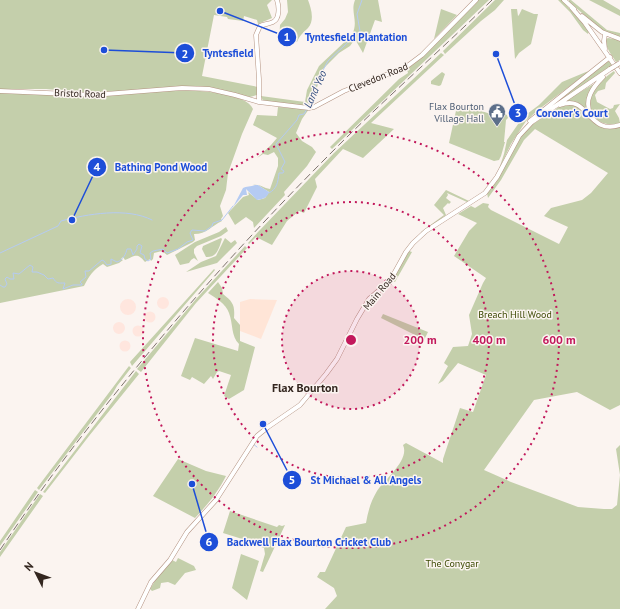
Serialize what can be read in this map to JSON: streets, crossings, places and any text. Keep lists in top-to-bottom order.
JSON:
{
  "streets": {
    "main road": ["Clevedon Road", "Bristol Road", "Main Road"]
  },
  "crossings": [
    ["Clevedon Road", "Bristol Road"]
  ],
  "districts": ["Flax Bourton"],
  "water": ["Land Yeo"],
  "parks": ["Breach Hill Wood", "The Conygar"],
  "places": {
    "other": [
      "Tyntesfield Plantation",
      "Tyntesfield",
      "Coroner's Court",
      "Bathing Pond Wood",
      "St Michael & All Angels",
      "Backwell Flax Bourton Cricket Club"
    ],
    "public building": ["Flax Bourton Village Hall"]
  },
  "north": "top left",
  "rings": ["200 m", "400 m", "600 m"]
}
